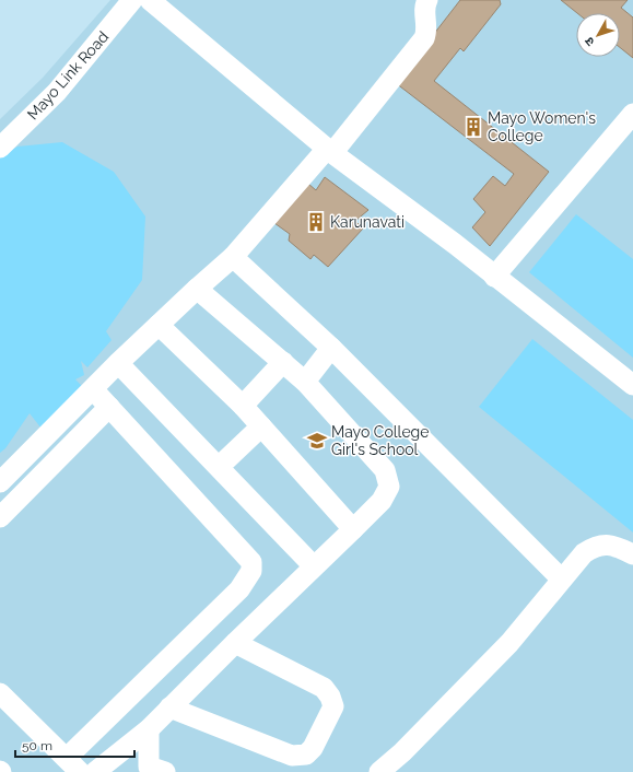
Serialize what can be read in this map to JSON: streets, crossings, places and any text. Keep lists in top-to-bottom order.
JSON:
{
  "streets": {
    "street": ["Mayo Link Road"]
  },
  "places": {
    "building": ["Mayo Women's College", "Karunavati"],
    "school or university": ["Mayo College Girl's School"]
  },
  "scale_bar": "50 m",
  "north": "bottom left"
}
